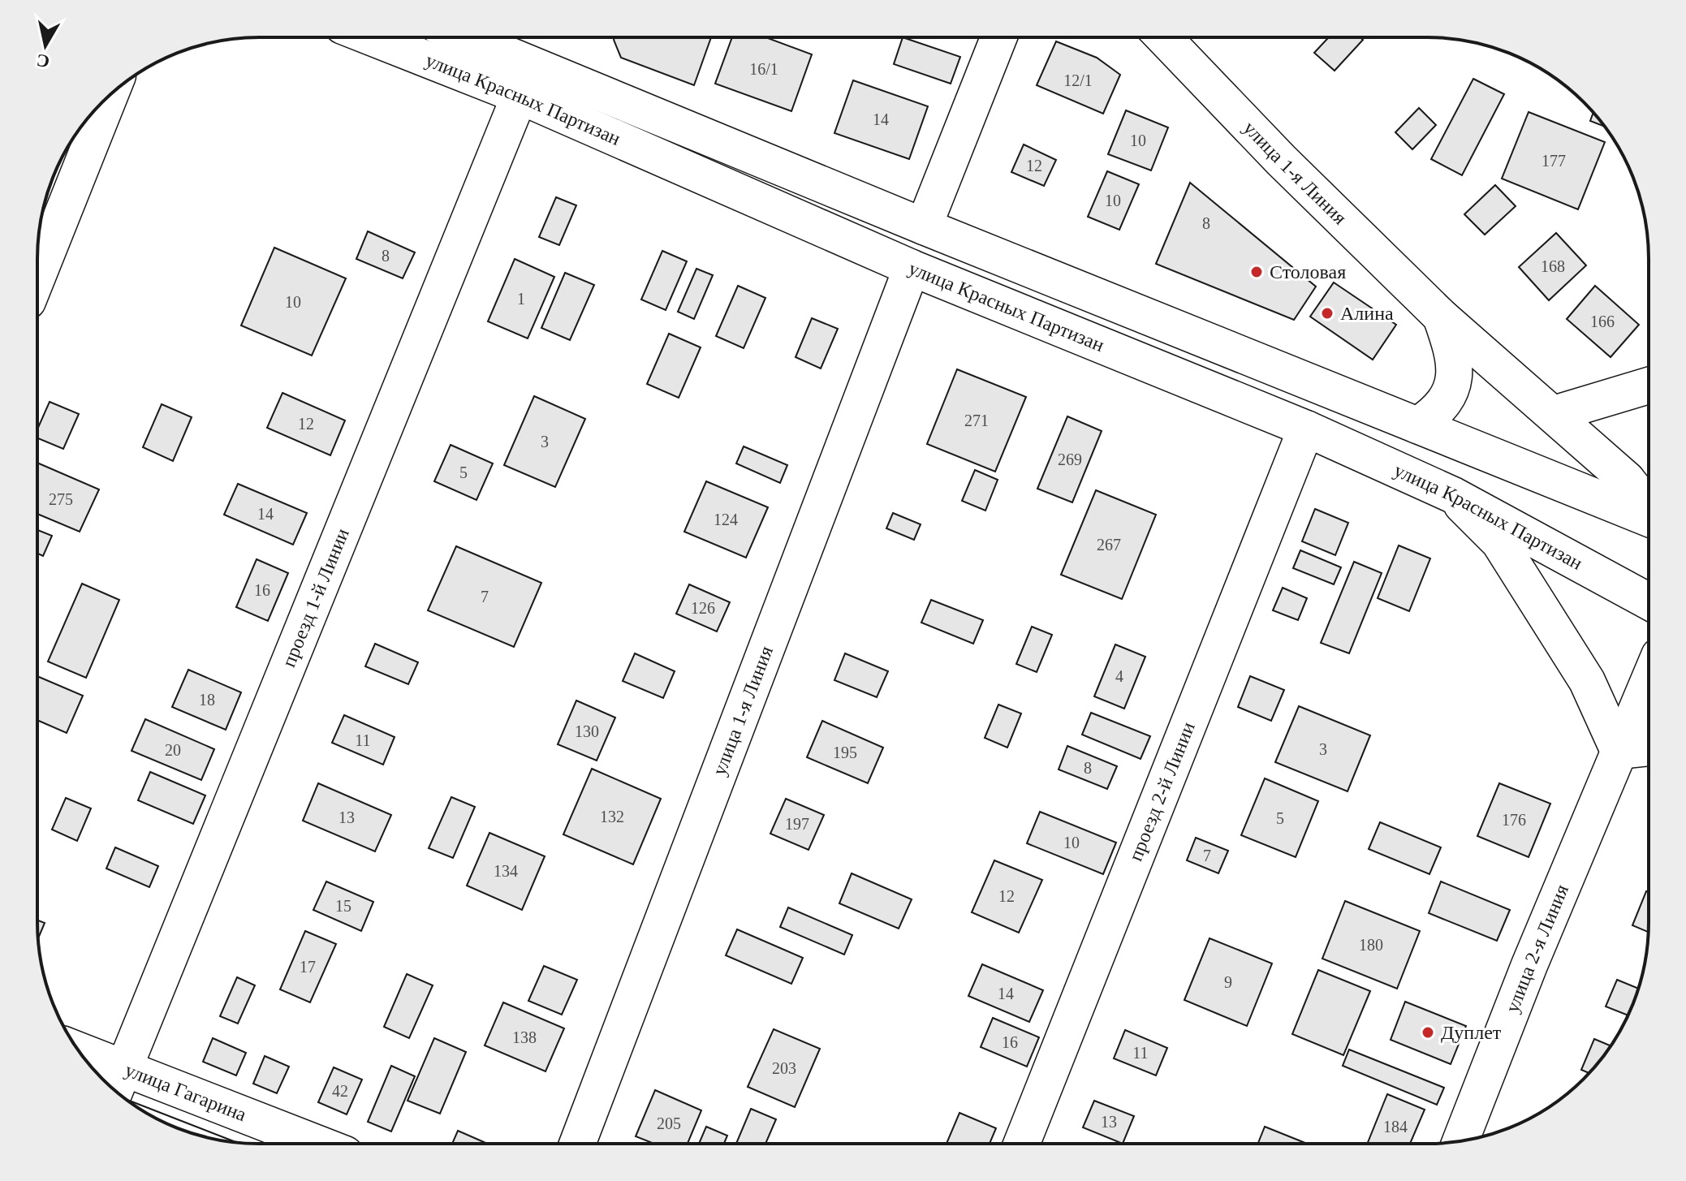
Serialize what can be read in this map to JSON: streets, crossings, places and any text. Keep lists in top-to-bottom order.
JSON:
{
  "streets": {
    "main road": [
      "улица Красных Партизан",
      "улица 1-я Линия",
      "проезд 1-й Линии",
      "проезд 2-й Линии",
      "улица 2-я Линия",
      "улица Гагарина"
    ]
  },
  "crossings": [
    ["улица Красных Партизан", "улица 1-я Линия"],
    ["улица Красных Партизан", "проезд 1-й Линии"],
    ["улица Красных Партизан", "проезд 2-й Линии"],
    ["проезд 1-й Линии", "улица Гагарина"]
  ],
  "places": ["Столовая", "Алина", "Дуплет"],
  "house_numbers": [
    "16/1",
    "12/1",
    "14",
    "10",
    "177",
    "12",
    "10",
    "8",
    "8",
    "168",
    "1",
    "10",
    "166",
    "271",
    "12",
    "3",
    "269",
    "5",
    "275",
    "14",
    "124",
    "267",
    "16",
    "7",
    "126",
    "4",
    "18",
    "130",
    "11",
    "3",
    "20",
    "195",
    "8",
    "132",
    "13",
    "5",
    "176",
    "197",
    "10",
    "7",
    "134",
    "12",
    "15",
    "180",
    "17",
    "9",
    "14",
    "138",
    "16",
    "11",
    "203",
    "42",
    "13",
    "205",
    "184"
  ],
  "north": "bottom"
}
